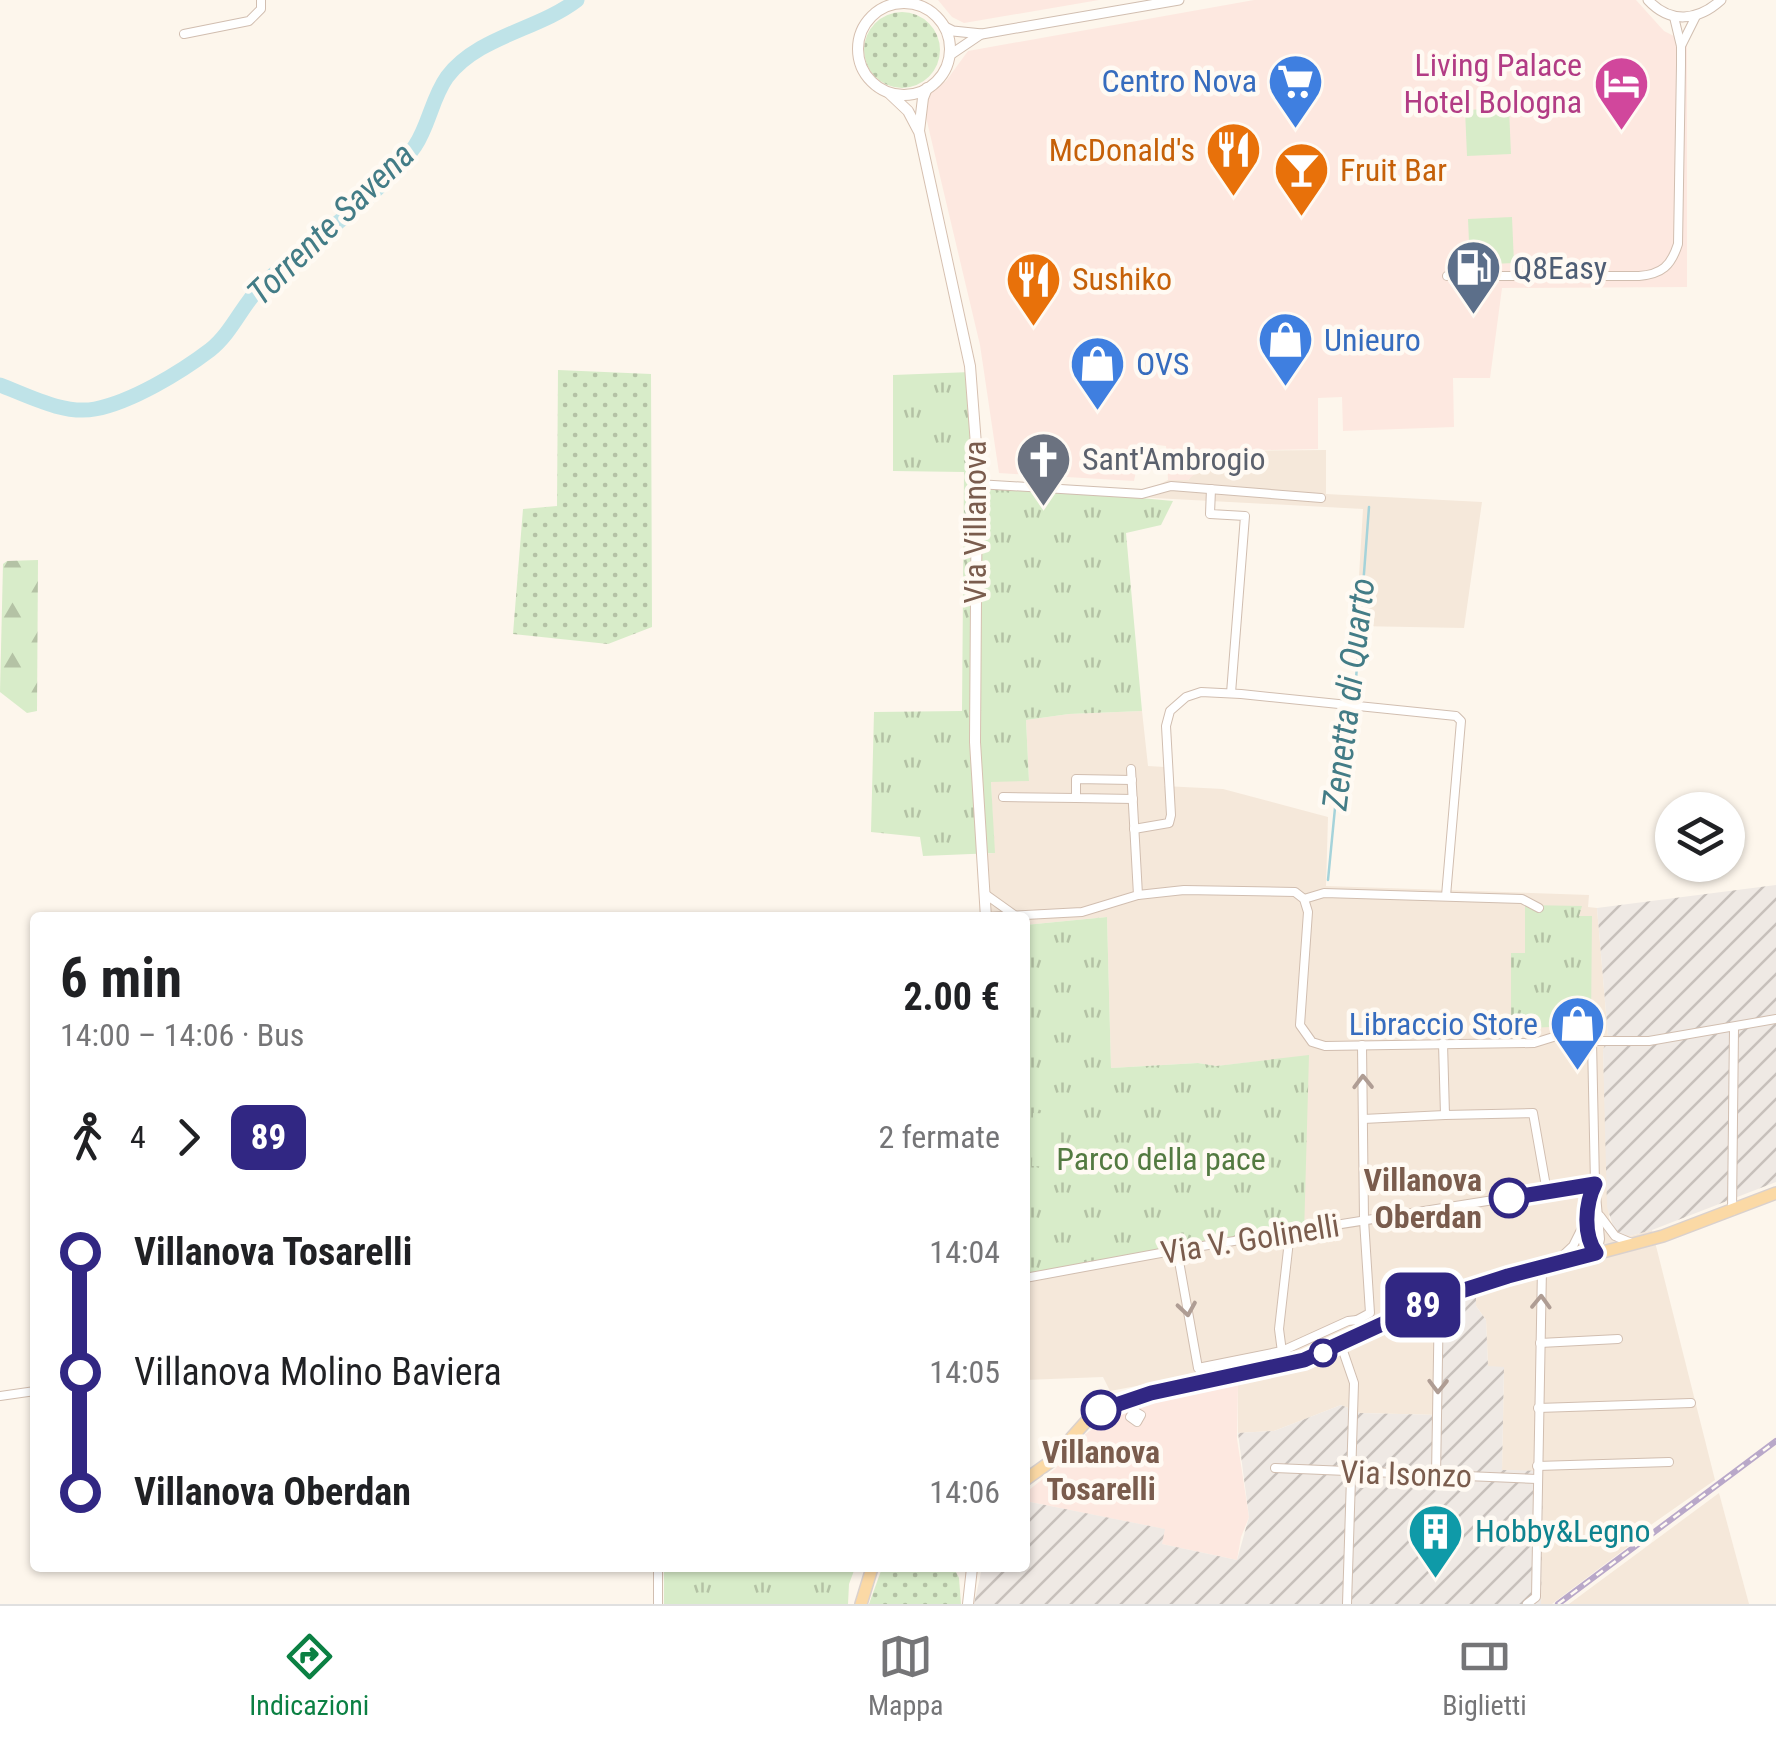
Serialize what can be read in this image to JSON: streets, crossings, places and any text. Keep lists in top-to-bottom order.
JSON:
{
  "streets": {
    "main road": ["Via Villanova"],
    "street": ["Via V. Golinelli", "Via Isonzo"]
  },
  "water": ["Torrente Savena", "Zenetta di Quarto"],
  "parks": ["Parco della pace"],
  "places": {
    "supermarket": ["Centro Nova"],
    "hotel": ["Living Palace Hotel Bologna"],
    "restaurant": ["McDonald's", "Sushiko"],
    "bar": ["Fruit Bar"],
    "fuel station": ["Q8Easy"],
    "shop": ["Unieuro", "OVS", "Libraccio Store"],
    "church": ["Sant'Ambrogio"],
    "other": ["Villanova Oberdan", "Villanova Tosarelli"],
    "building": ["Hobby&Legno"]
  },
  "lines": ["bus line 89"],
  "page": {
    "on_map": "89",
    "heading": ["6 min", "14:00 – 14:06 · Bus", "2.00 €"],
    "legs": ["4", "89", "2 fermate"],
    "list": [
      {
        "name": "Villanova Tosarelli",
        "value": "14:04"
      },
      {
        "name": "Villanova Molino Baviera",
        "value": "14:05"
      },
      {
        "name": "Villanova Oberdan",
        "value": "14:06"
      }
    ],
    "tabs": ["Indicazioni", "Mappa", "Biglietti"]
  }
}
